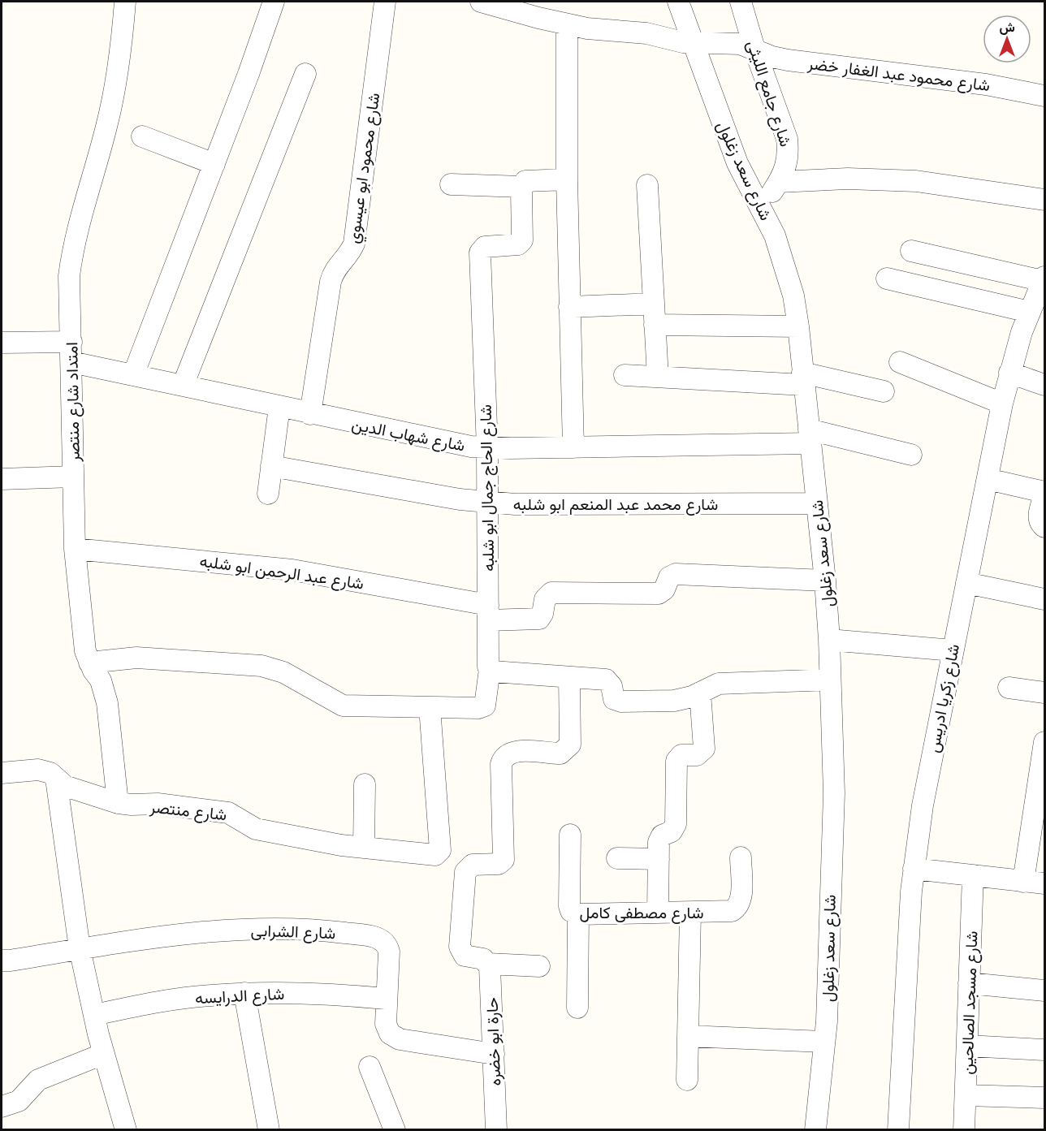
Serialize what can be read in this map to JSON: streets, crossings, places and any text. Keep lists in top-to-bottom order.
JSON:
{
  "streets": {
    "street": [
      "شارع محمود عبد الغفار خضر",
      "شارع جامع الليثى",
      "شارع محمود ابو عيسوي",
      "شارع سعد زغلول",
      "امتداد شارع منتصر",
      "شارع شهاب الدين",
      "شارع الحاج جمال ابو شلبه",
      "شارع محمد عبد المنعم ابو شلبه",
      "شارع عبد الرحمن ابو شلبه",
      "شارع زكريا ادريس",
      "شارع منتصر",
      "شارع مصطفى كامل",
      "شارع الشرابى",
      "شارع الدرايسه",
      "شارع مسجد الصالحين",
      "حارة ابو خضره"
    ]
  },
  "crossings": [
    ["شارع محمود عبد الغفار خضر", "شارع جامع الليثى"],
    ["شارع جامع الليثى", "شارع سعد زغلول"],
    ["شارع محمود ابو عيسوي", "شارع شهاب الدين"],
    ["شارع سعد زغلول", "شارع شهاب الدين"],
    ["شارع سعد زغلول", "شارع محمد عبد المنعم ابو شلبه"],
    ["شارع سعد زغلول", "شارع عبد الرحمن ابو شلبه"],
    ["امتداد شارع منتصر", "شارع شهاب الدين"],
    ["امتداد شارع منتصر", "شارع عبد الرحمن ابو شلبه"],
    ["امتداد شارع منتصر", "شارع منتصر"],
    ["شارع شهاب الدين", "شارع الحاج جمال ابو شلبه"],
    ["شارع الحاج جمال ابو شلبه", "شارع محمد عبد المنعم ابو شلبه"],
    ["شارع الحاج جمال ابو شلبه", "شارع عبد الرحمن ابو شلبه"],
    ["شارع الحاج جمال ابو شلبه", "شارع منتصر"],
    ["شارع الشرابى", "شارع الدرايسه"],
    ["شارع الشرابى", "حارة ابو خضره"]
  ],
  "north": "top"
}
